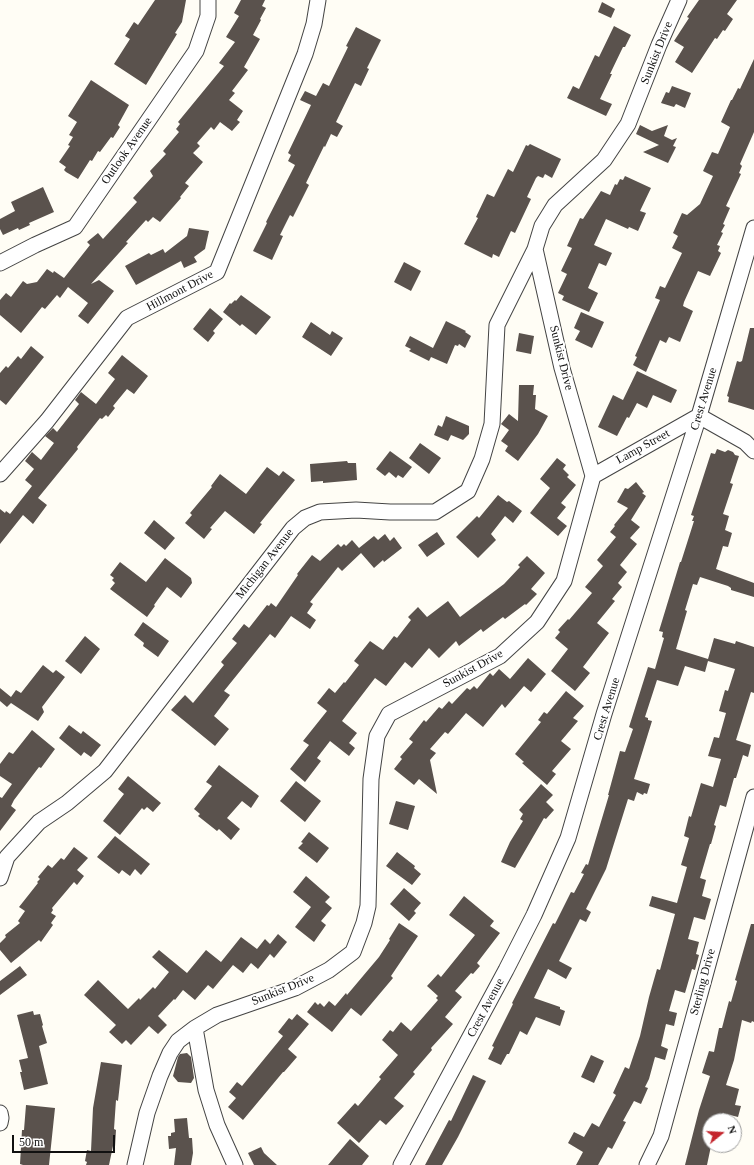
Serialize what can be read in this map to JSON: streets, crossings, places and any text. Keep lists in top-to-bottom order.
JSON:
{
  "streets": {
    "street": [
      "Sunkist Drive",
      "Outlook Avenue",
      "Hillmont Drive",
      "Crest Avenue",
      "Lamp Street",
      "Michigan Avenue",
      "Sterling Drive"
    ]
  },
  "crossings": [
    ["Sunkist Drive", "Lamp Street"],
    ["Sunkist Drive", "Michigan Avenue"],
    ["Crest Avenue", "Lamp Street"]
  ],
  "scale_bar": "50 m",
  "north": "right"
}
